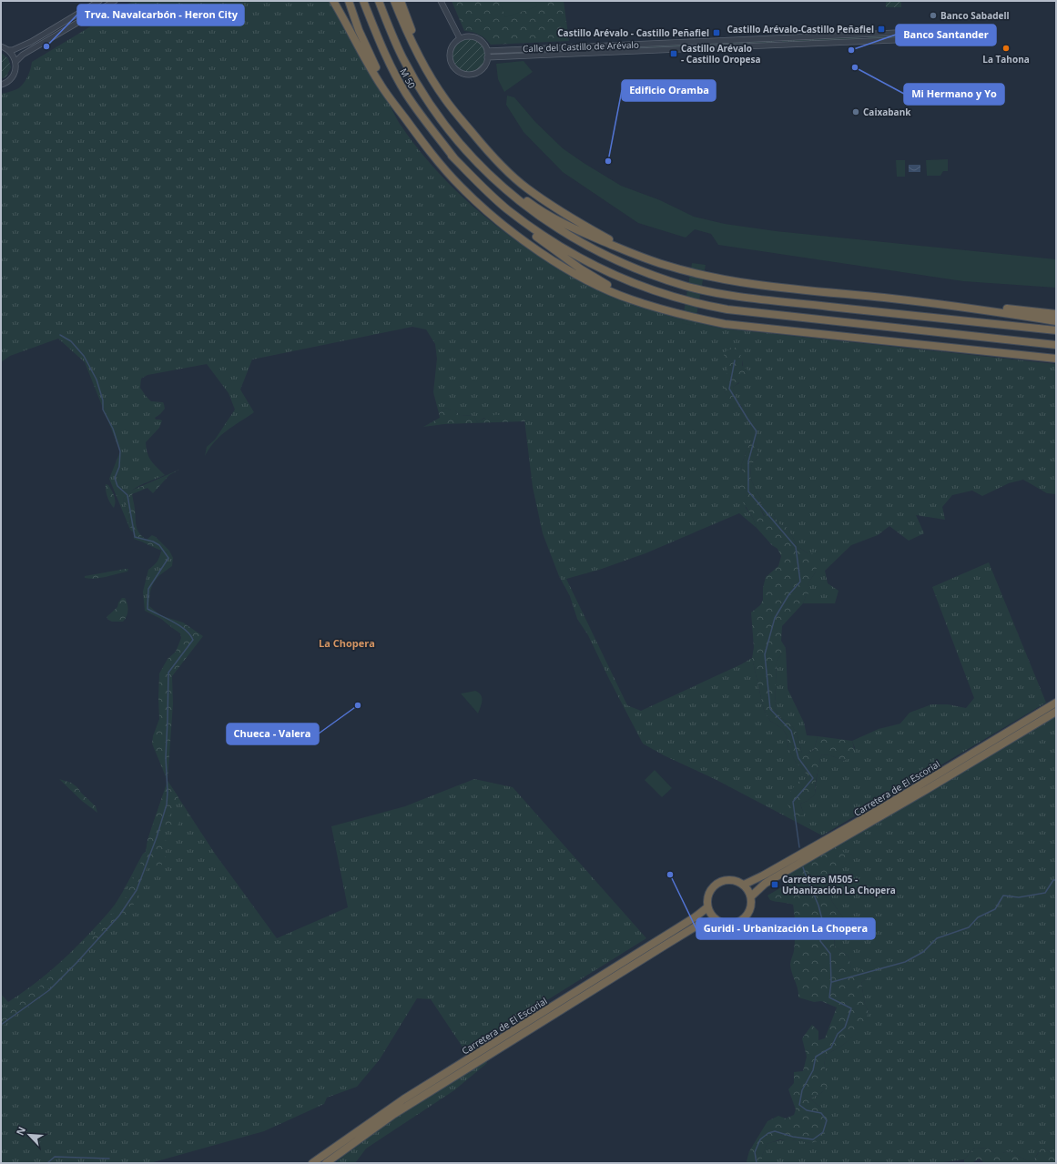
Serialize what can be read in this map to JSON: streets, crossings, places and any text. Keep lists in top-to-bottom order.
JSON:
{
  "streets": {
    "highway": ["M 50", "Carretera de El Escorial"],
    "street": ["Calle del Castillo de Arévalo"]
  },
  "districts": ["La Chopera"],
  "places": {
    "other": [
      "Banco Sabadell",
      "Trva. Navalcarbón - Heron City",
      "La Tahona",
      "Banco Santander",
      "Mi Hermano y Yo",
      "Caixabank",
      "Edificio Oramba",
      "Chueca - Valera",
      "Guridi - Urbanización La Chopera"
    ],
    "transit": [
      "Castillo Arévalo-Castillo Peñafiel",
      "Castillo Arévalo - Castillo Peñafiel",
      "Castillo Arévalo - Castillo Oropesa",
      "Carretera M505 - Urbanización La Chopera"
    ]
  },
  "north": "top left"
}
